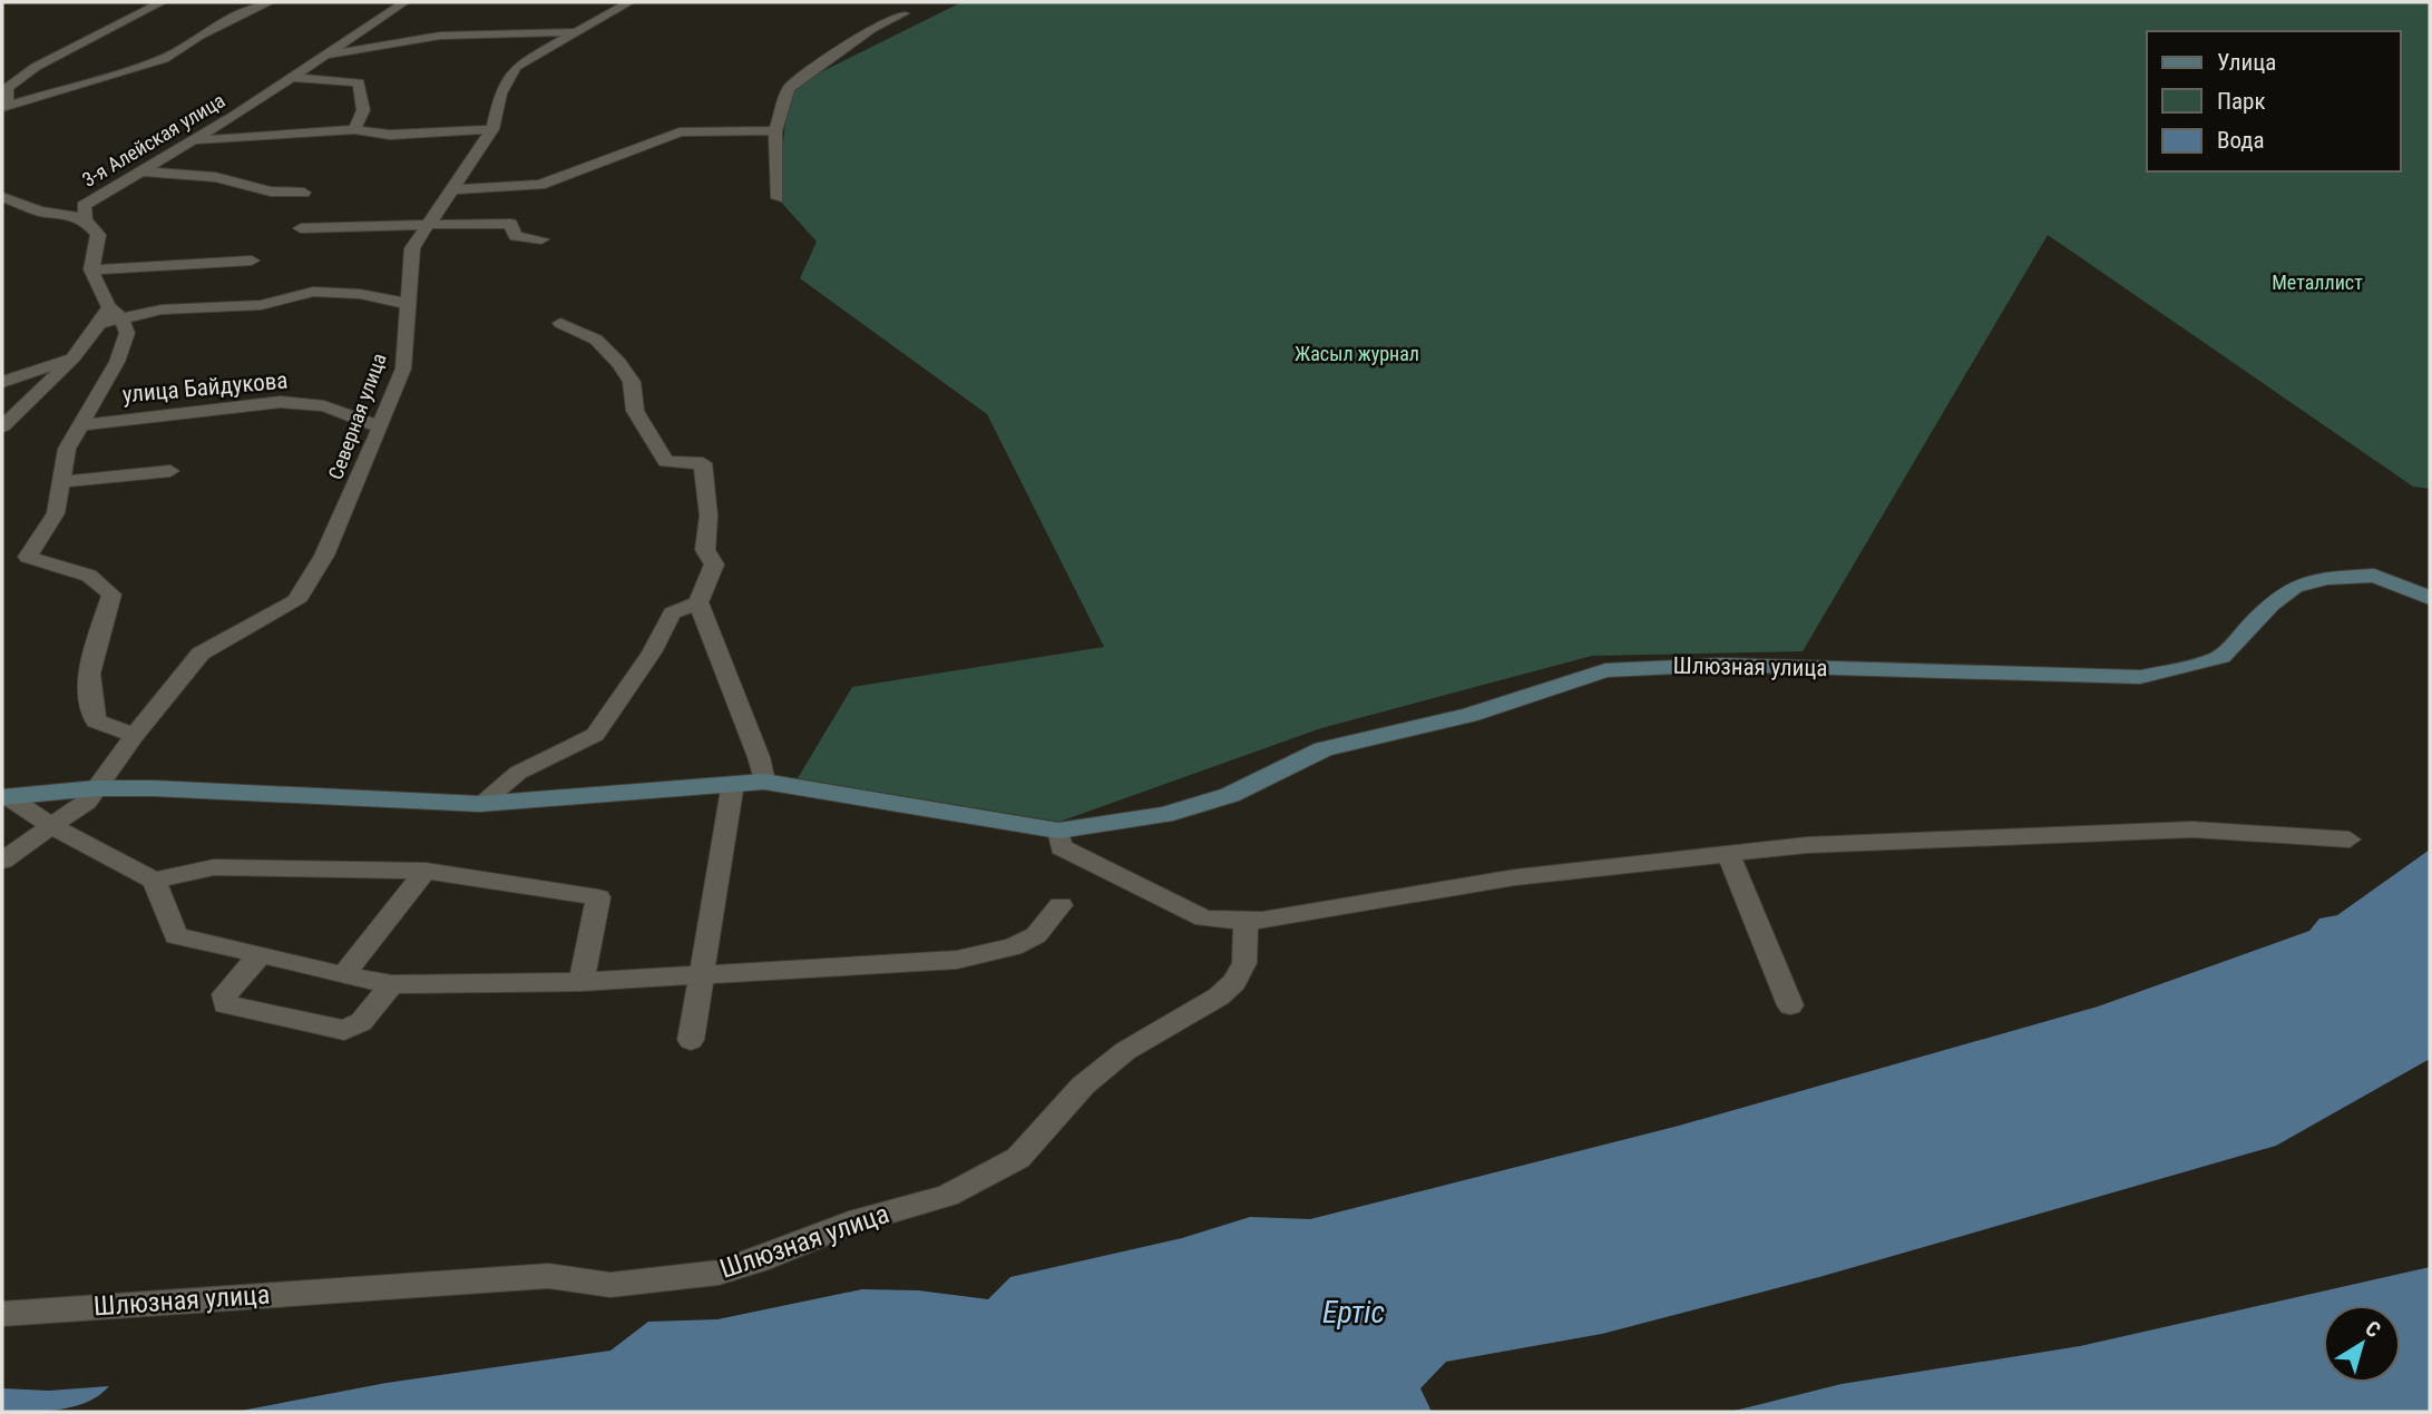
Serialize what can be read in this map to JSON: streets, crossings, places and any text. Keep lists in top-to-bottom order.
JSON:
{
  "streets": {
    "street": [
      "3-я Алейская улица",
      "улица Байдукова",
      "Северная улица",
      "Шлюзная улица"
    ]
  },
  "crossings": [
    ["улица Байдукова", "Северная улица"],
    ["Северная улица", "Шлюзная улица"]
  ],
  "water": ["Ертіс"],
  "parks": ["Металлист", "Жасыл журнал"],
  "legend": ["Улица", "Парк", "Вода"],
  "north": "top right"
}
